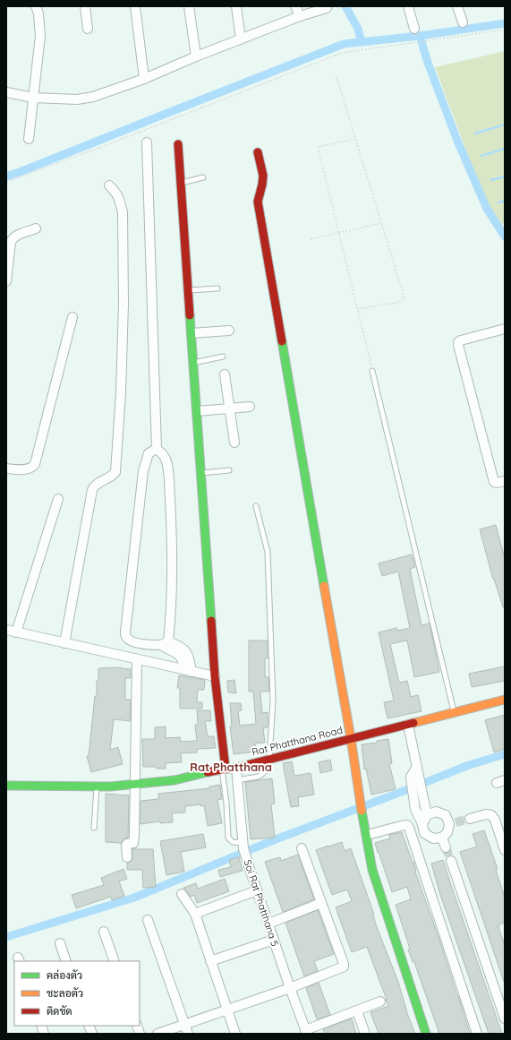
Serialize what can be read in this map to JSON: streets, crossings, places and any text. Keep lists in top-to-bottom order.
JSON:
{
  "streets": {
    "street": ["Rat Phatthana Road", "Soi Rat Phatthana 5"]
  },
  "crossings": [
    ["Rat Phatthana Road", "Soi Rat Phatthana 5"]
  ],
  "districts": ["Rat Phatthana"],
  "legend": ["คล่องตัว", "ชะลอตัว", "ติดขัด"]
}
